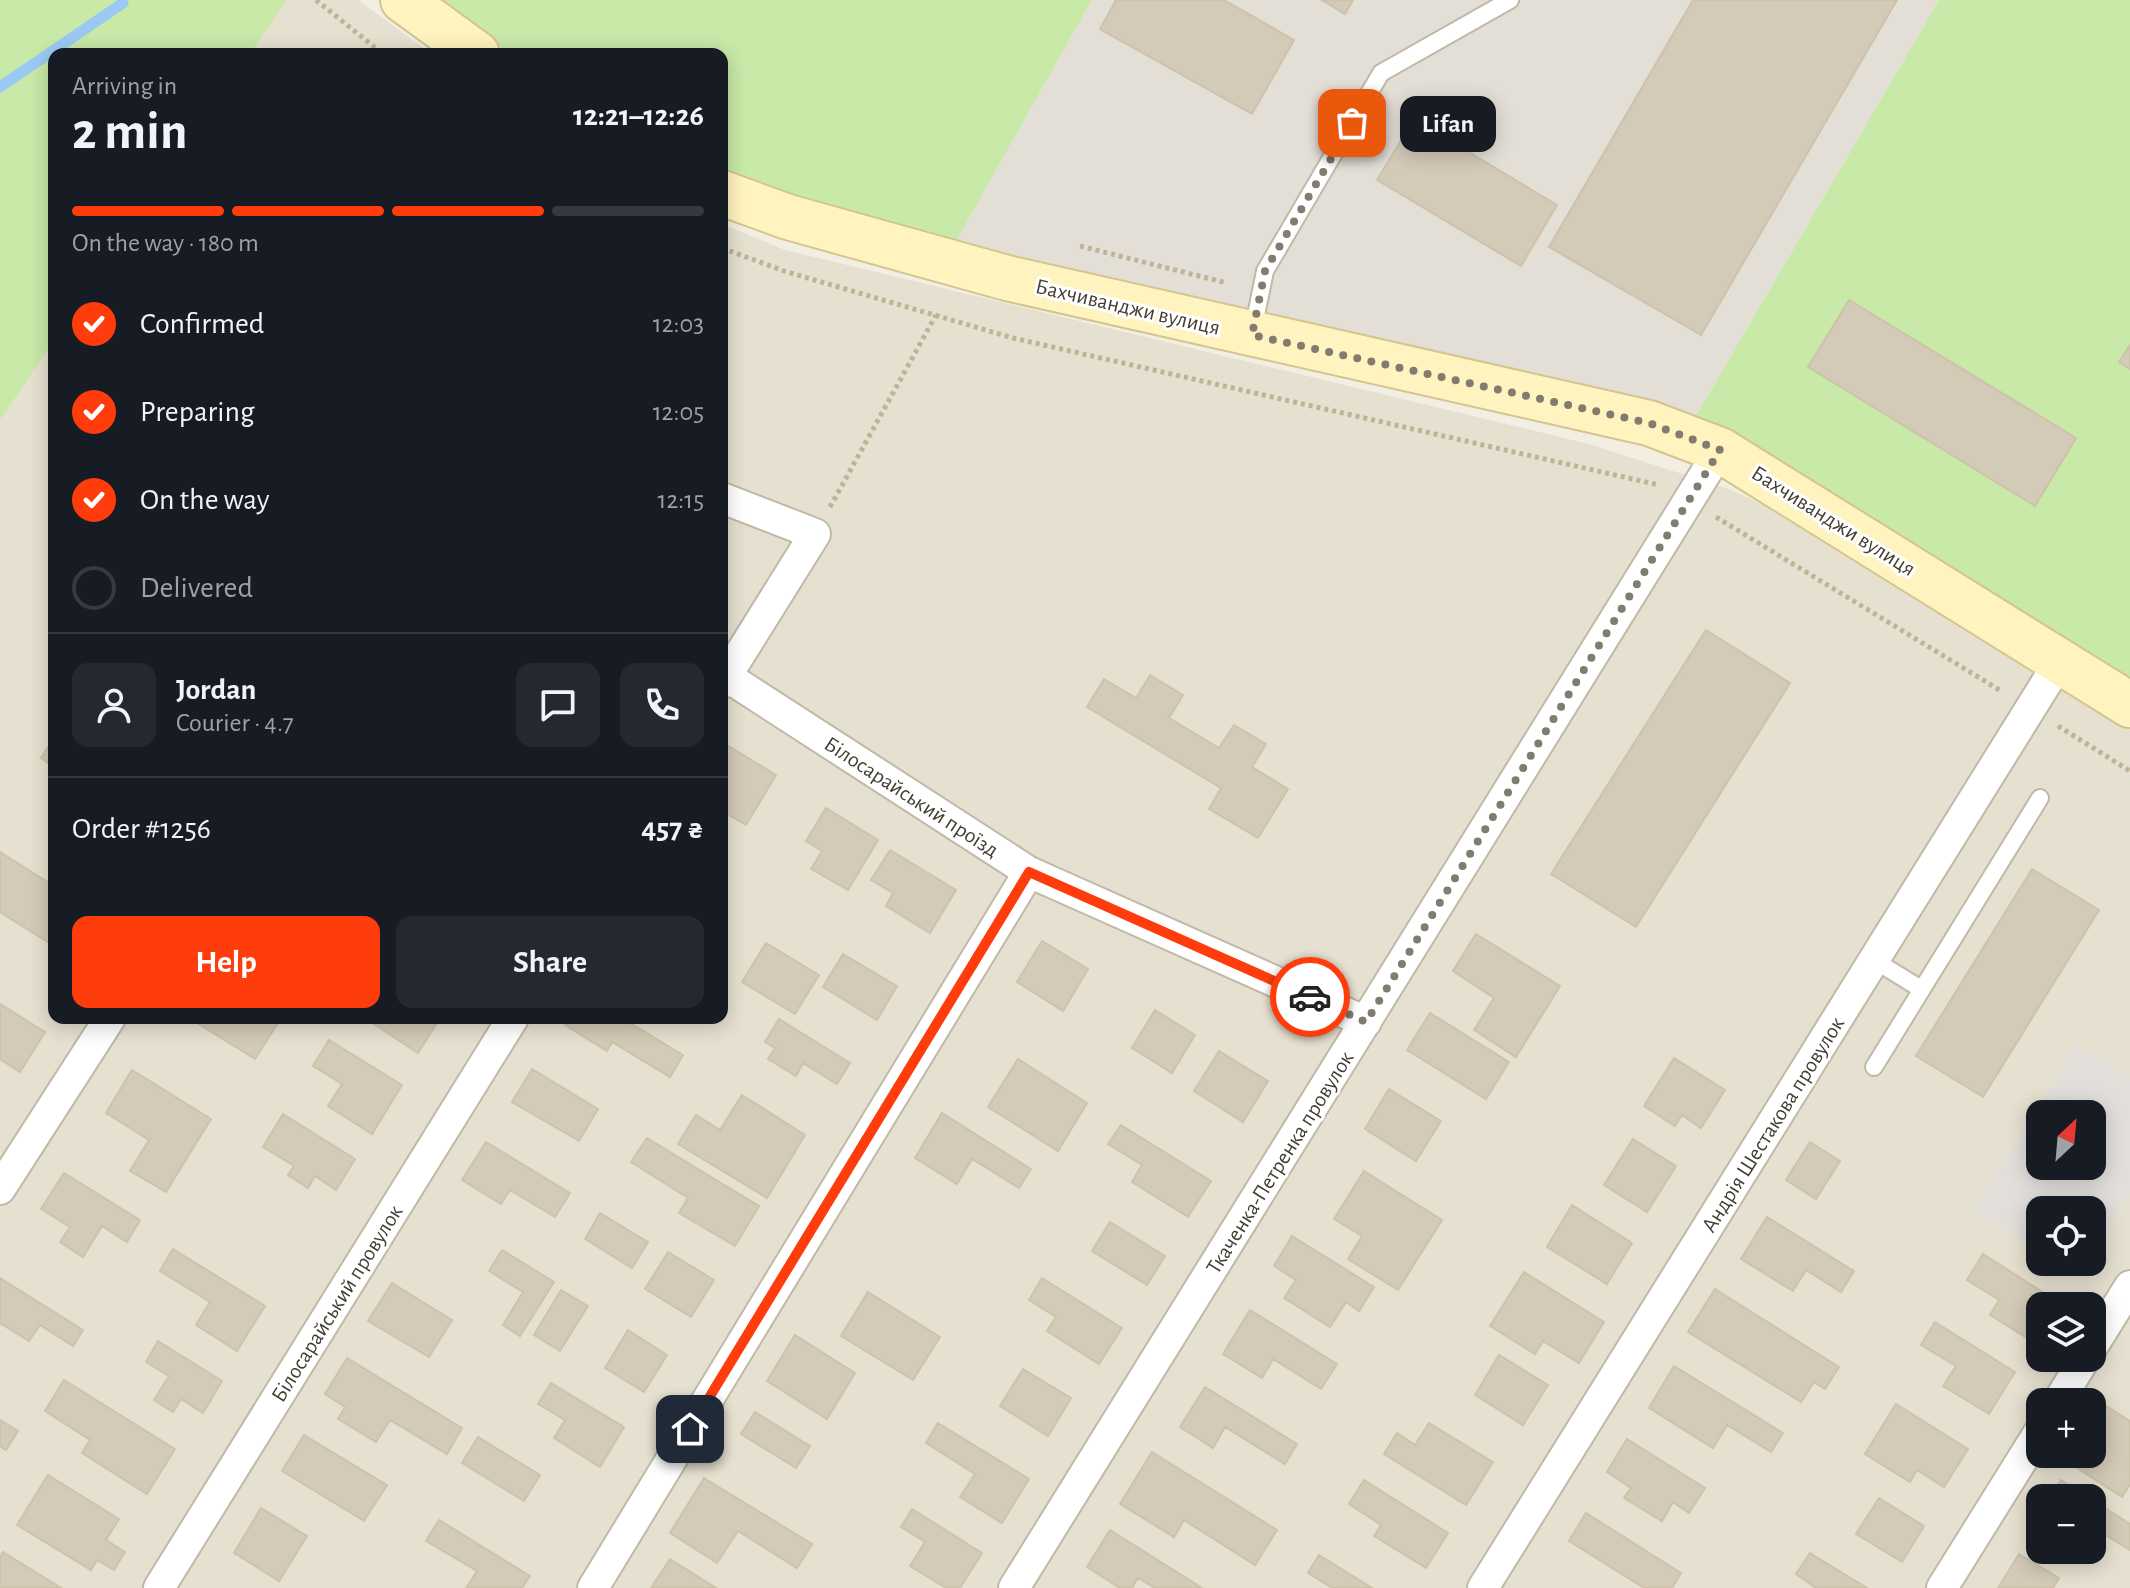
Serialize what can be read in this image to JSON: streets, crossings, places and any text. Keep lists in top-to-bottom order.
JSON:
{
  "streets": {
    "street": [
      "Бахчиванджи вулиця",
      "Білосарайський проїзд",
      "Андрія Шестакова провулок",
      "Ткаченка-Петренка провулок",
      "Білосарайський провулок"
    ]
  },
  "crossings": [
    ["Бахчиванджи вулиця", "Андрія Шестакова провулок"],
    ["Бахчиванджи вулиця", "Ткаченка-Петренка провулок"],
    ["Білосарайський проїзд", "Ткаченка-Петренка провулок"]
  ],
  "places": ["Lifan"],
  "north": "top right",
  "page": {
    "heading": ["2 min", "Arriving in", "12:21–12:26"],
    "panel": [
      "Jordan",
      "Courier · 4.7",
      "Order #1256",
      "457 ₴"
    ],
    "bubble": "Lifan",
    "bar": "On the way · 180 m",
    "list": [
      ["Confirmed", "12:03"],
      ["Preparing", "12:05"],
      ["On the way", "12:15"],
      "Delivered"
    ],
    "buttons": ["Help", "Share"],
    "map_buttons": ["+", "−"]
  }
}
